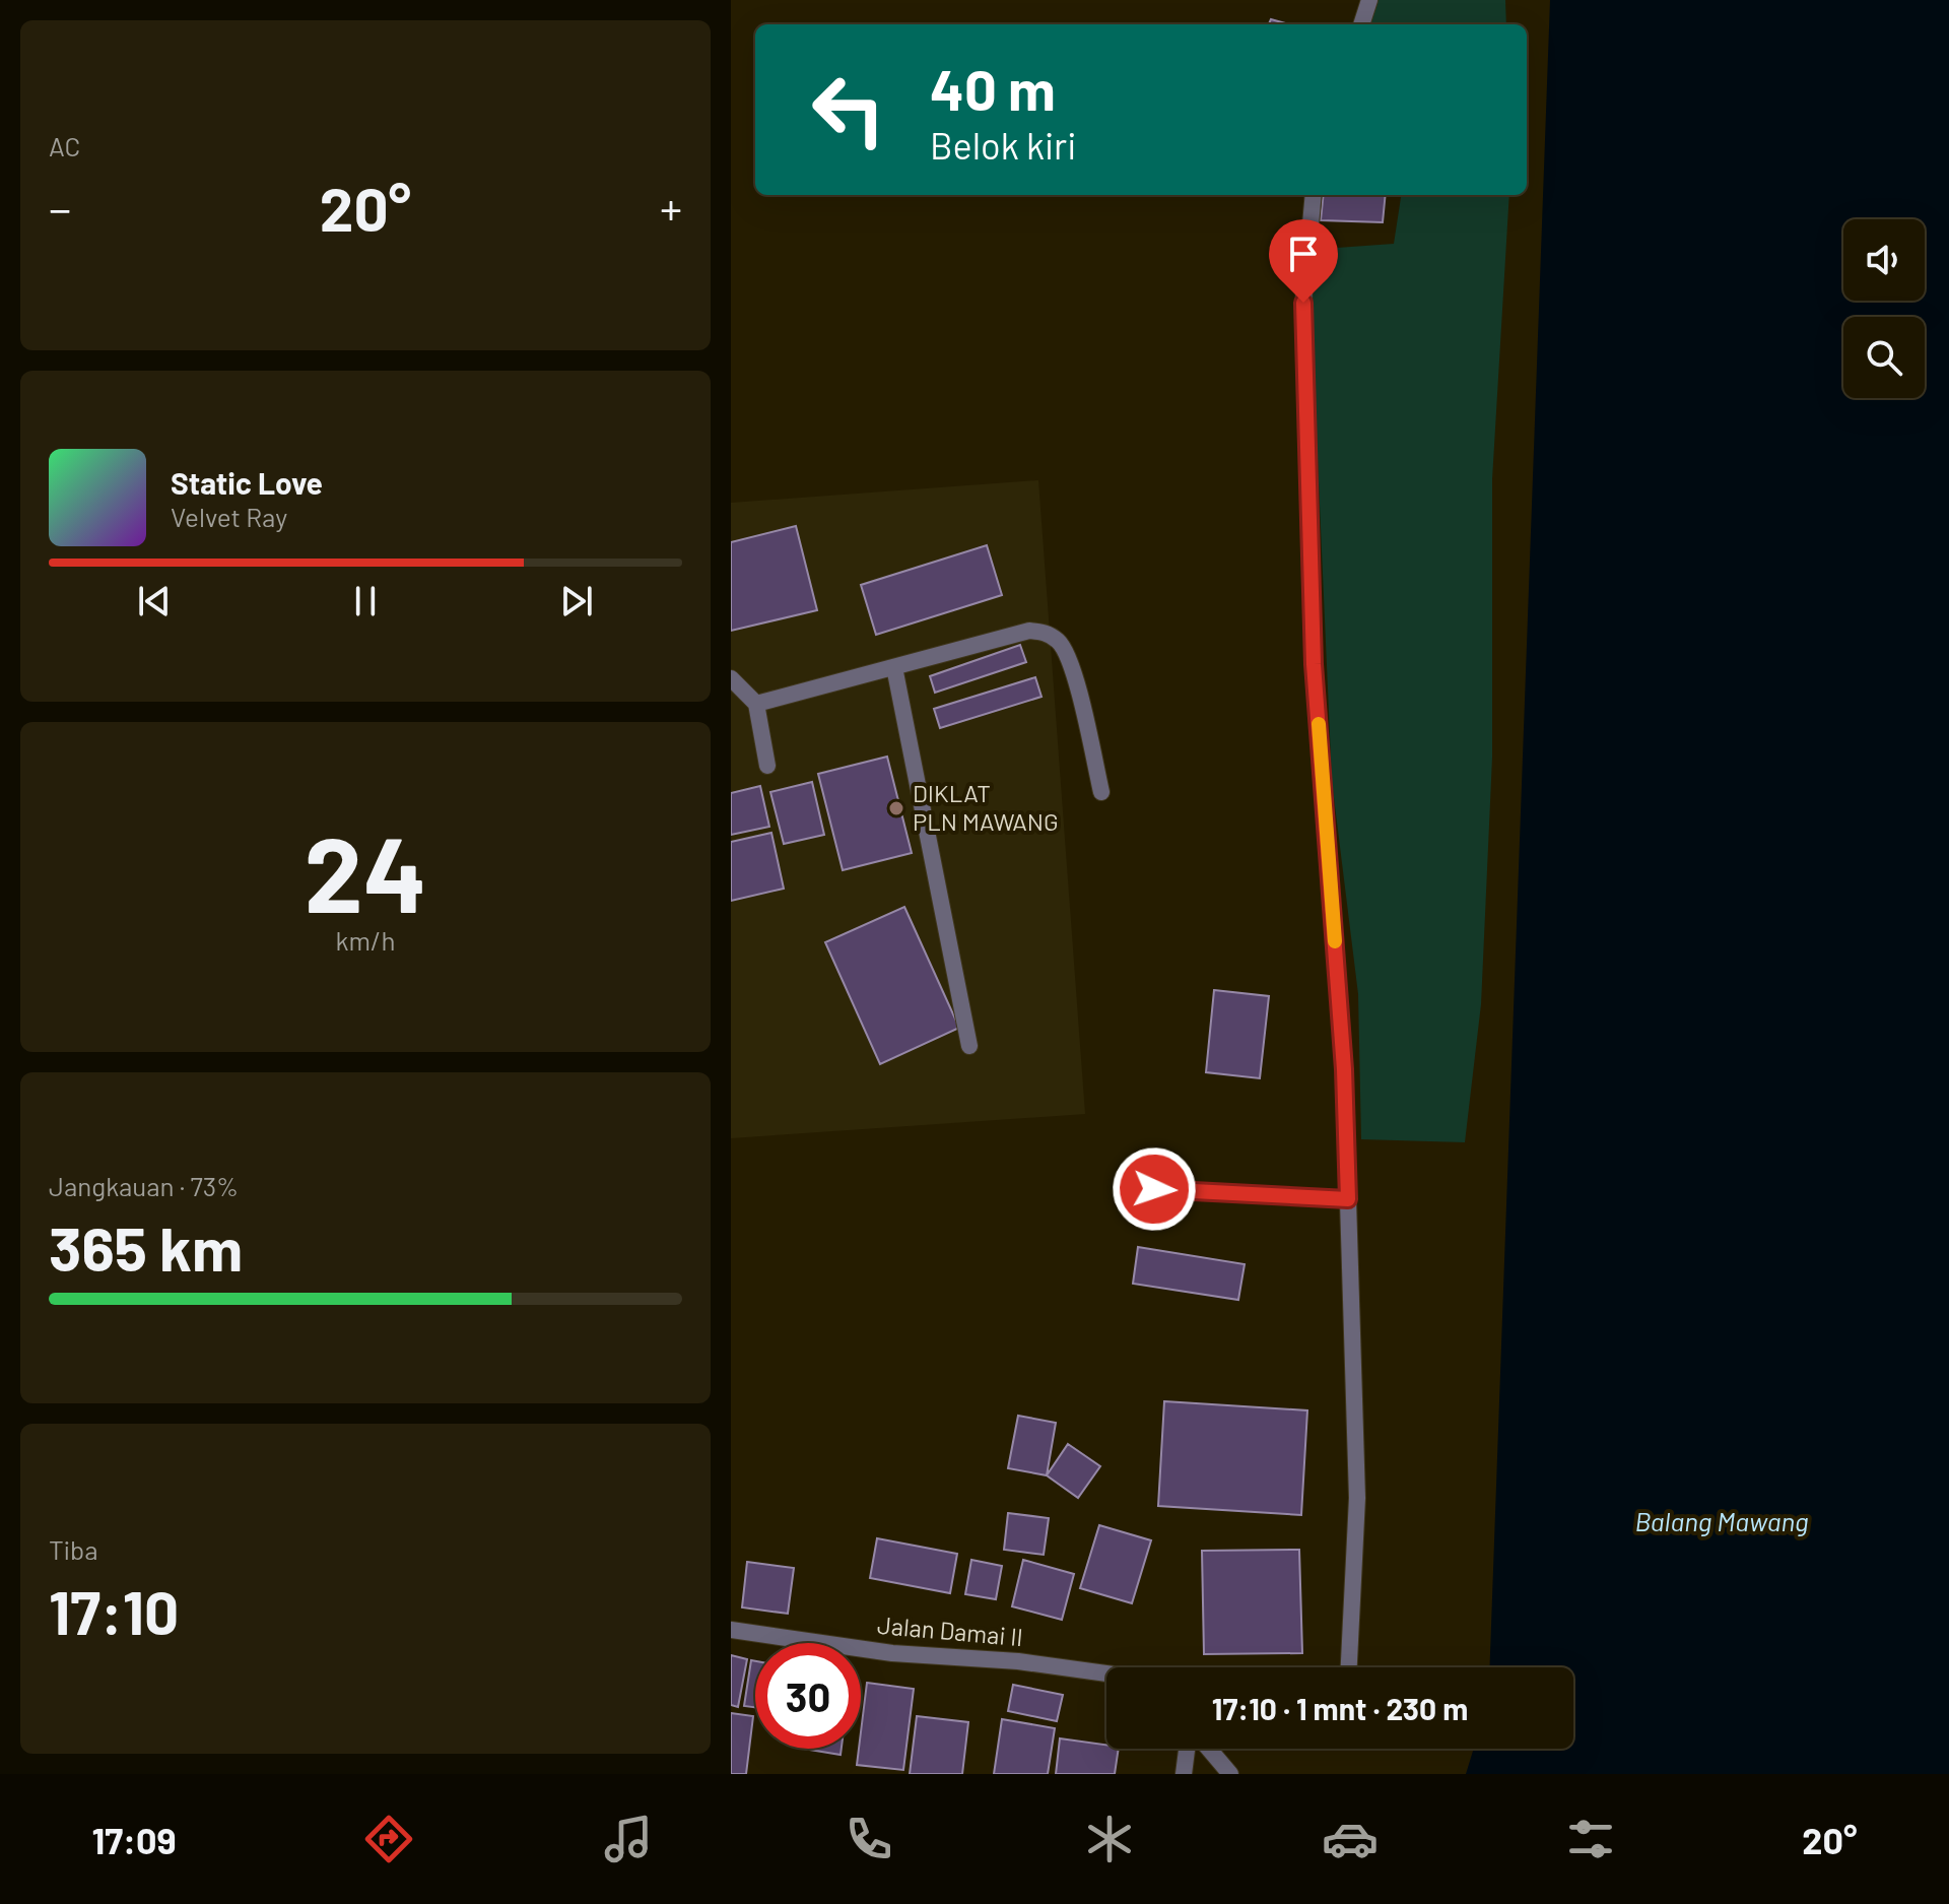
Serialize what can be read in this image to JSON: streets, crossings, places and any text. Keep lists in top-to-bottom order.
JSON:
{
  "streets": {
    "street": ["Jalan Damai II"]
  },
  "water": ["Balang Mawang"],
  "places": ["DIKLAT PLN MAWANG"],
  "page": {
    "tile": [
      "AC",
      ["24", "km/h"],
      ["Jangkauan · 73%", "365 km"],
      ["Tiba", "17:10"]
    ],
    "turn": ["40 m", "Belok kiri"],
    "heat": ["−", "20°", "+"],
    "song": ["Static Love", "Velvet Ray"],
    "limit": "30",
    "trip": "17:10 · 1 mnt · 230 m",
    "tabs": ["17:09", "20°"]
  }
}
